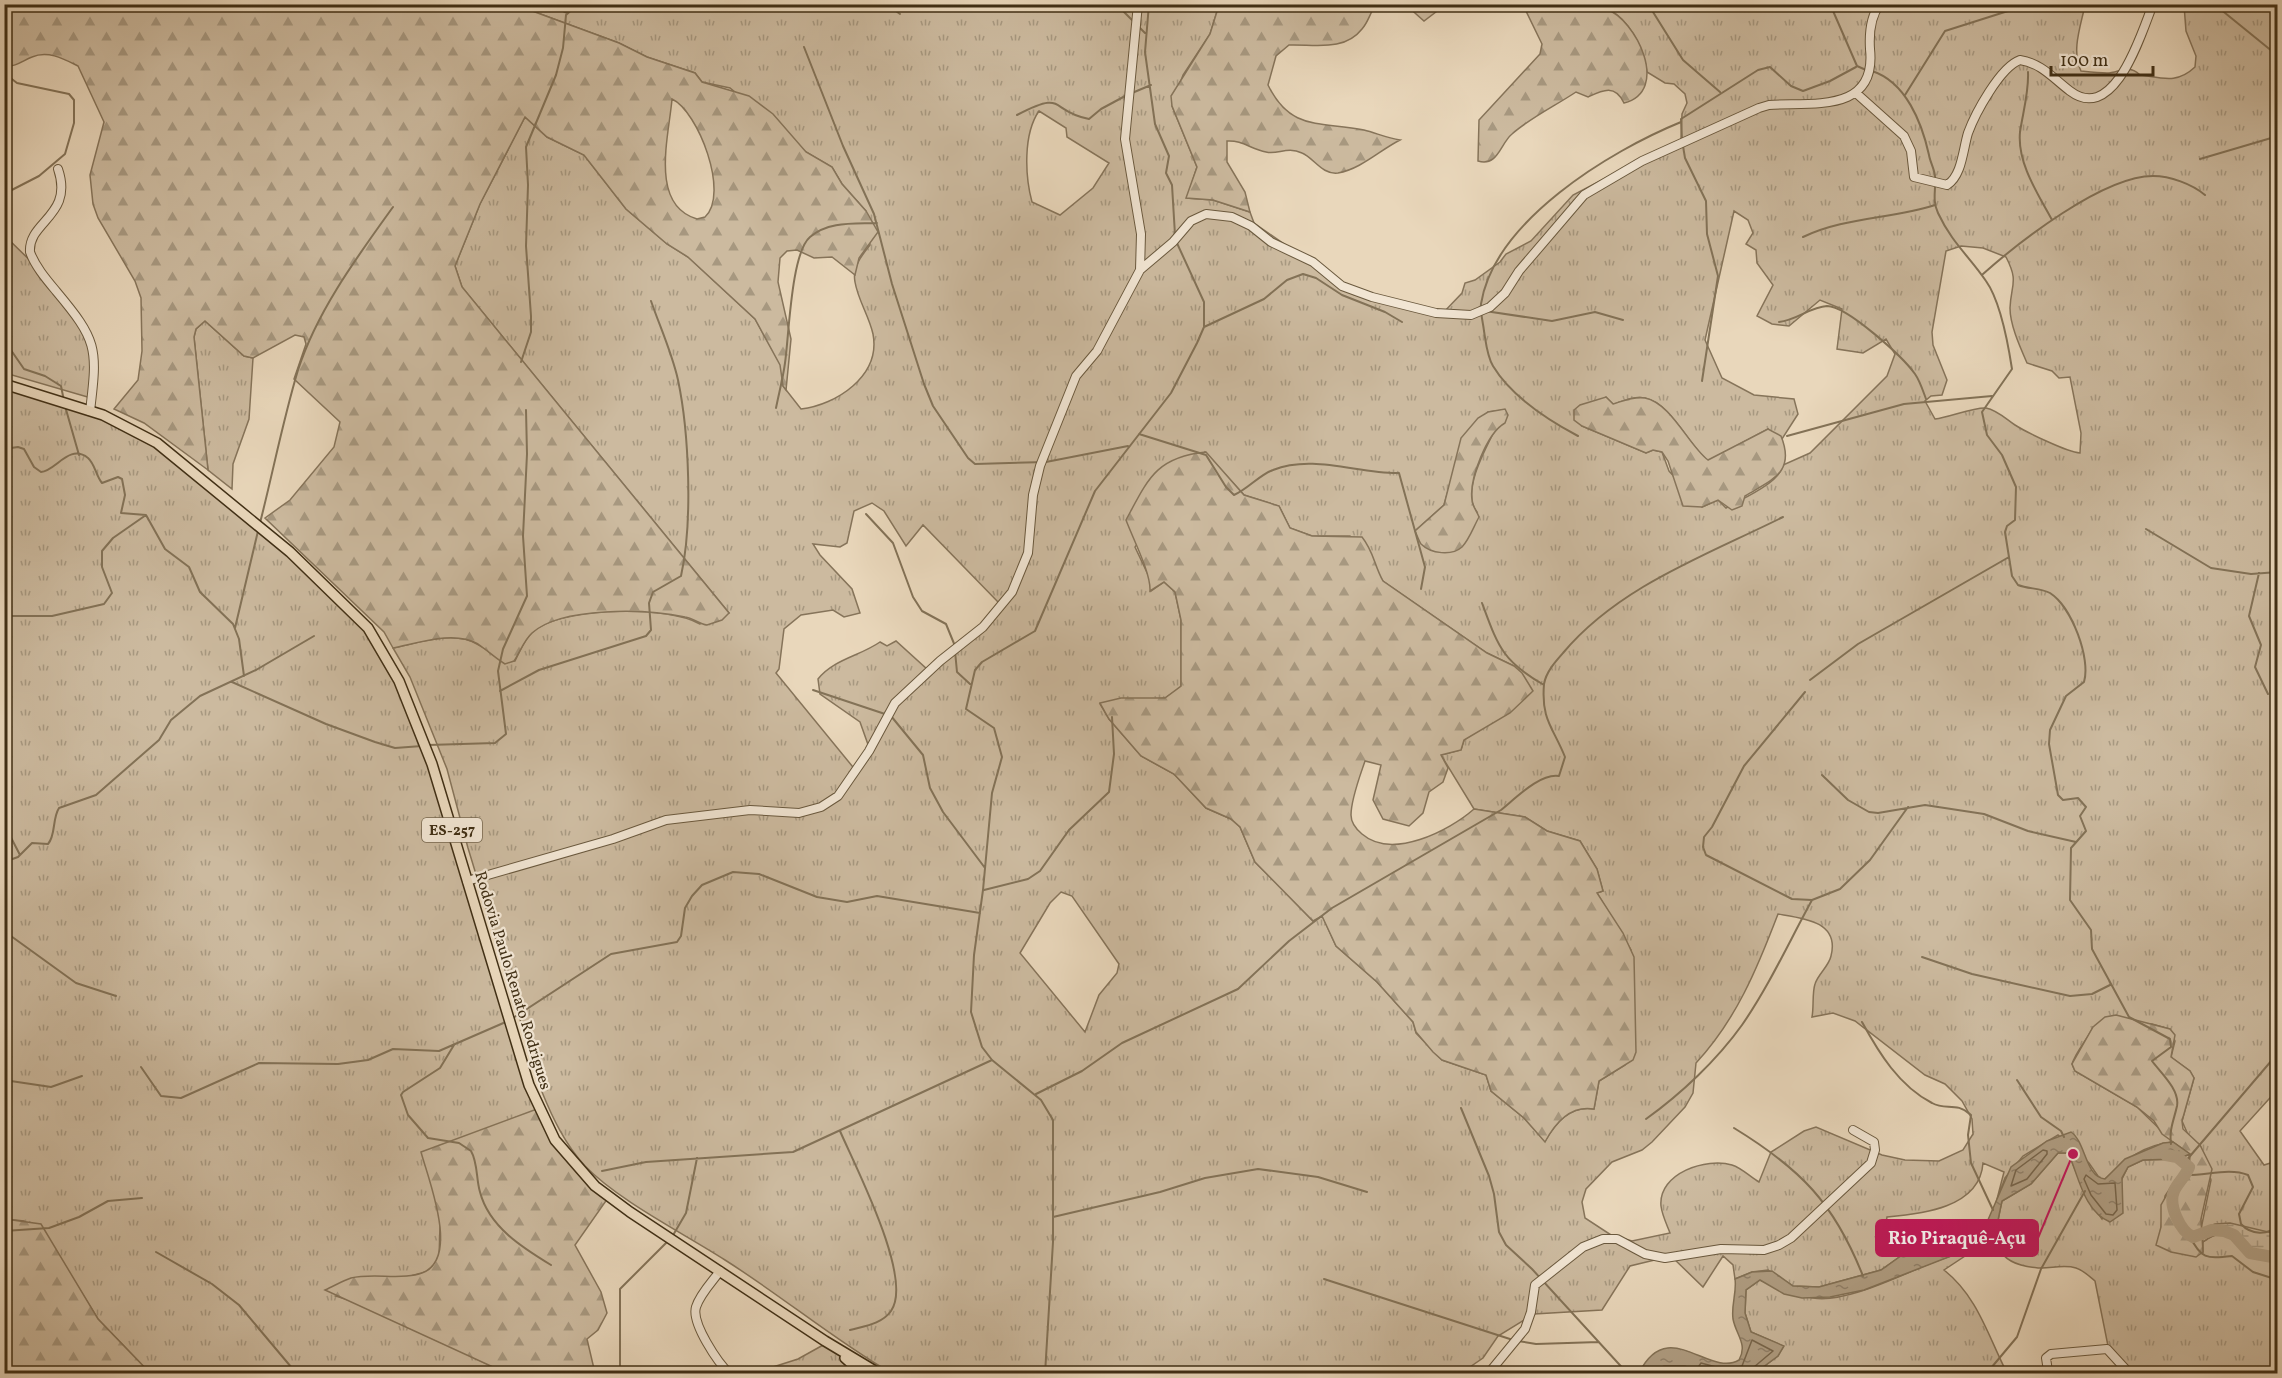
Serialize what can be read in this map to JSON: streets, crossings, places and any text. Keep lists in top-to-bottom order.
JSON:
{
  "streets": {
    "main road": ["ES-257", "Rodovia Paulo Renato Rodrigues"]
  },
  "places": ["Rio Piraquê-Açu"],
  "scale_bar": "100 m"
}
